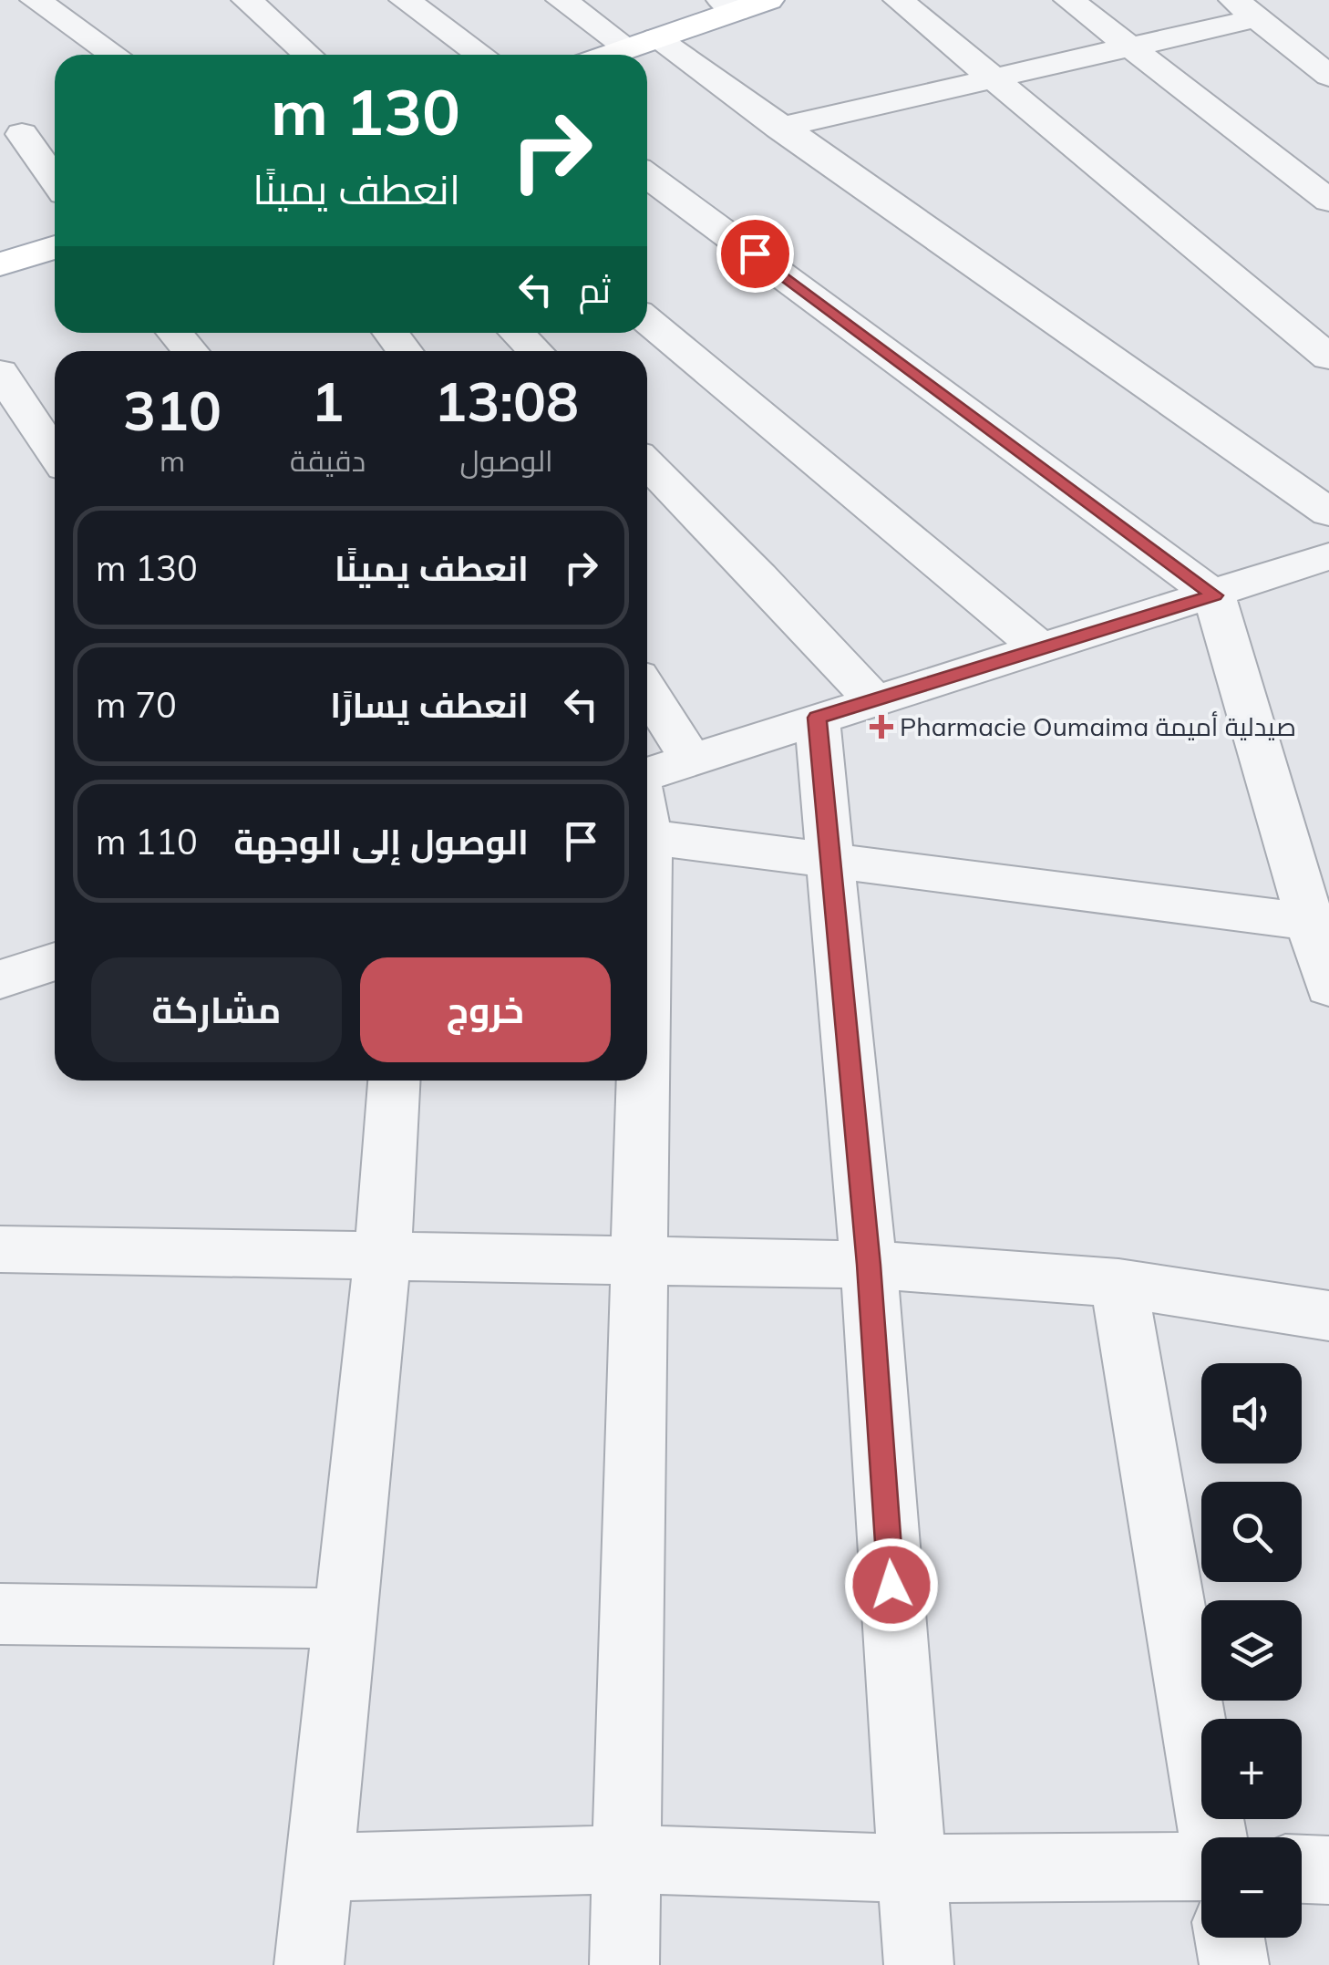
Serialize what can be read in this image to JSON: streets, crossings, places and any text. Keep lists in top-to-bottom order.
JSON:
{
  "places": {
    "health": ["Pharmacie Oumaima صيدلية أميمة"]
  },
  "page": {
    "turn": ["130 m", "انعطف يمينًا"],
    "then": "ثم",
    "eta": [
      "13:08",
      "الوصول",
      "1",
      "دقيقة",
      "310",
      "m"
    ],
    "list": [
      {
        "name": "انعطف يمينًا",
        "value": "130 m"
      },
      {
        "name": "انعطف يسارًا",
        "value": "70 m"
      },
      {
        "name": "الوصول إلى الوجهة",
        "value": "110 m"
      }
    ],
    "buttons": ["خروج", "مشاركة"],
    "map_buttons": ["+", "−"]
  }
}
